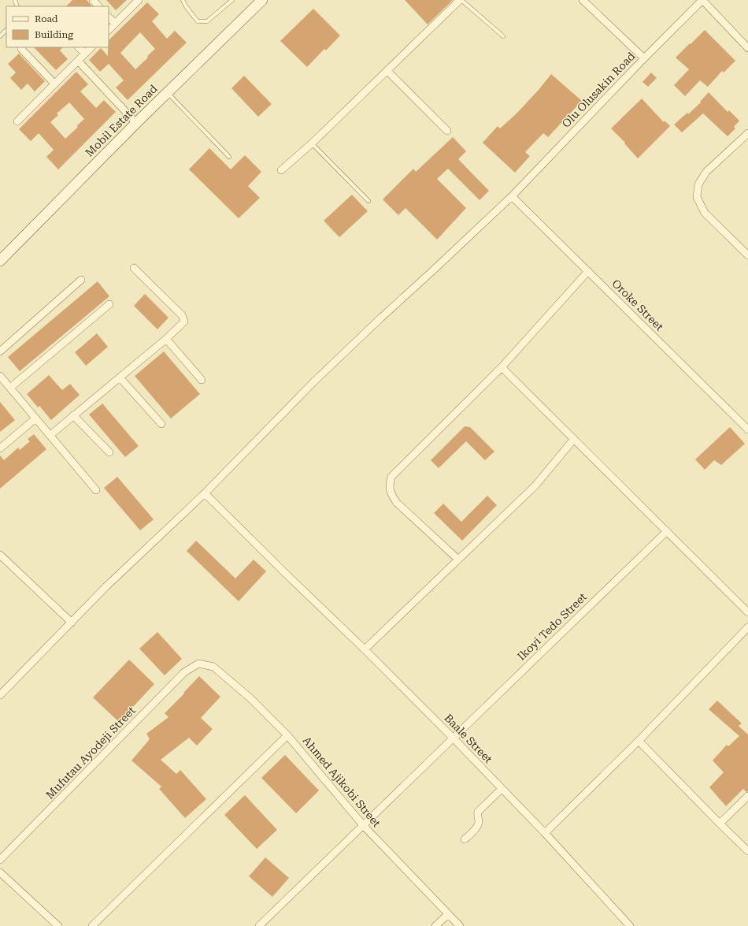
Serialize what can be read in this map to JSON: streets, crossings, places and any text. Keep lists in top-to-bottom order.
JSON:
{
  "streets": {
    "main road": ["Mobil Estate Road"],
    "street": [
      "Olu Olusakin Road",
      "Oroke Street",
      "Ikoyi Tedo Street",
      "Baale Street",
      "Mufutau Ayodeji Street",
      "Ahmed Ajikobi Street"
    ]
  },
  "crossings": [
    ["Olu Olusakin Road", "Oroke Street"],
    ["Olu Olusakin Road", "Baale Street"],
    ["Ikoyi Tedo Street", "Baale Street"],
    ["Ikoyi Tedo Street", "Ahmed Ajikobi Street"],
    ["Mufutau Ayodeji Street", "Ahmed Ajikobi Street"]
  ],
  "legend": ["Road", "Building"]
}
